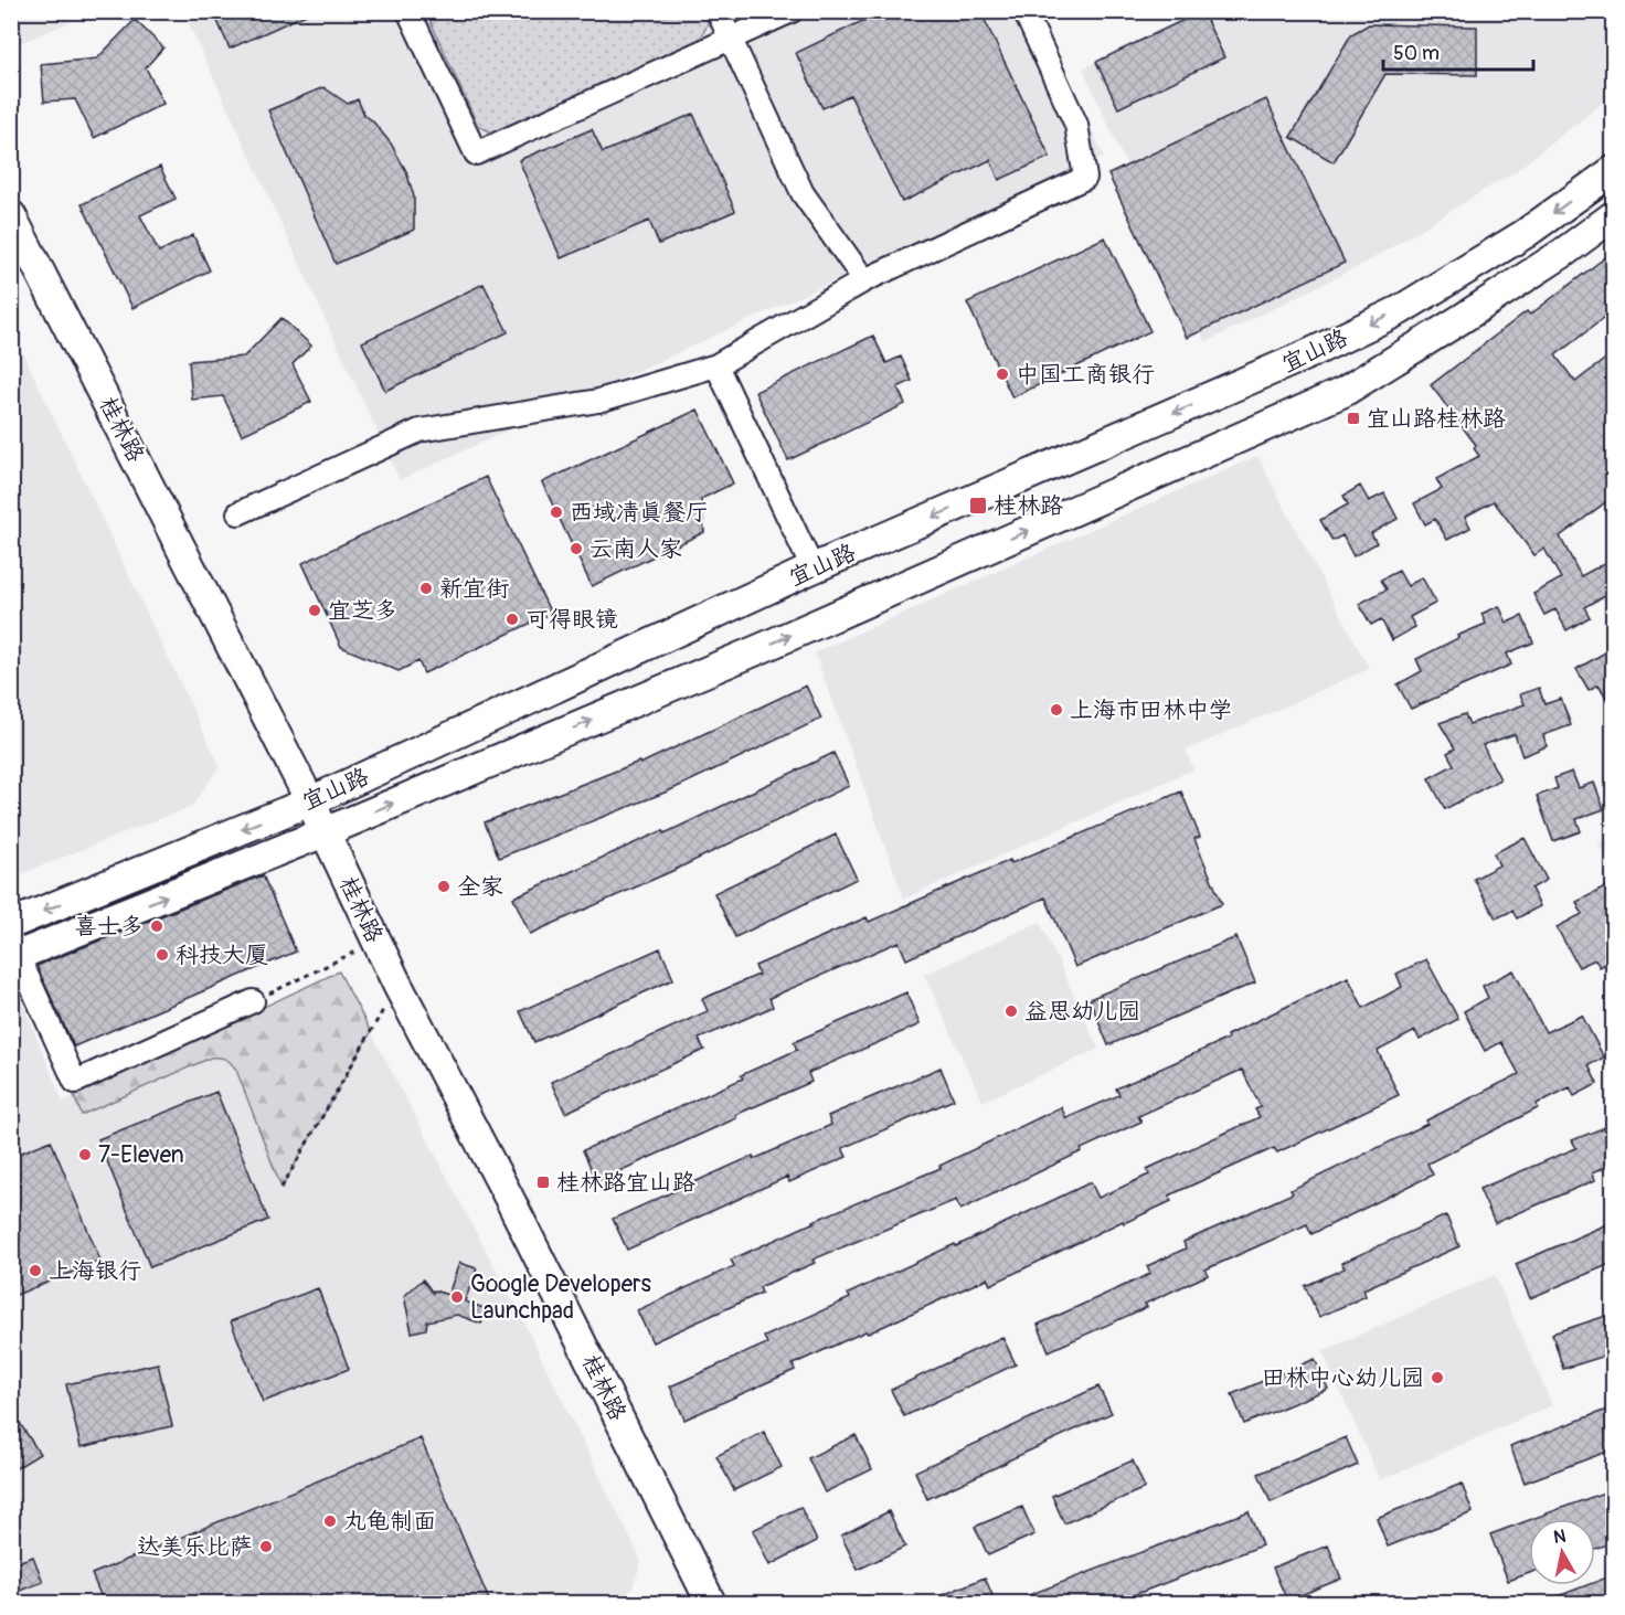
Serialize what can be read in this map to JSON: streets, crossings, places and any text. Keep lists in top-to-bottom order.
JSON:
{
  "streets": {
    "main road": ["宜山路", "桂林路"]
  },
  "crossings": [
    ["宜山路", "桂林路"]
  ],
  "places": {
    "other": [
      "中国工商银行",
      "西域凊真餐厅",
      "云南人家",
      "新宜街",
      "宜芝多",
      "可得眼镜",
      "上海市田林中学",
      "全家",
      "喜士多",
      "科技大厦",
      "益思幼儿园",
      "7-Eleven",
      "上海银行",
      "Google Developers Launchpad",
      "田林中心幼儿园",
      "丸龟制面",
      "达美乐比萨"
    ],
    "transit": ["宜山路桂林路", "桂林路", "桂林路宜山路"]
  },
  "scale_bar": "50 m",
  "north": "top"
}
